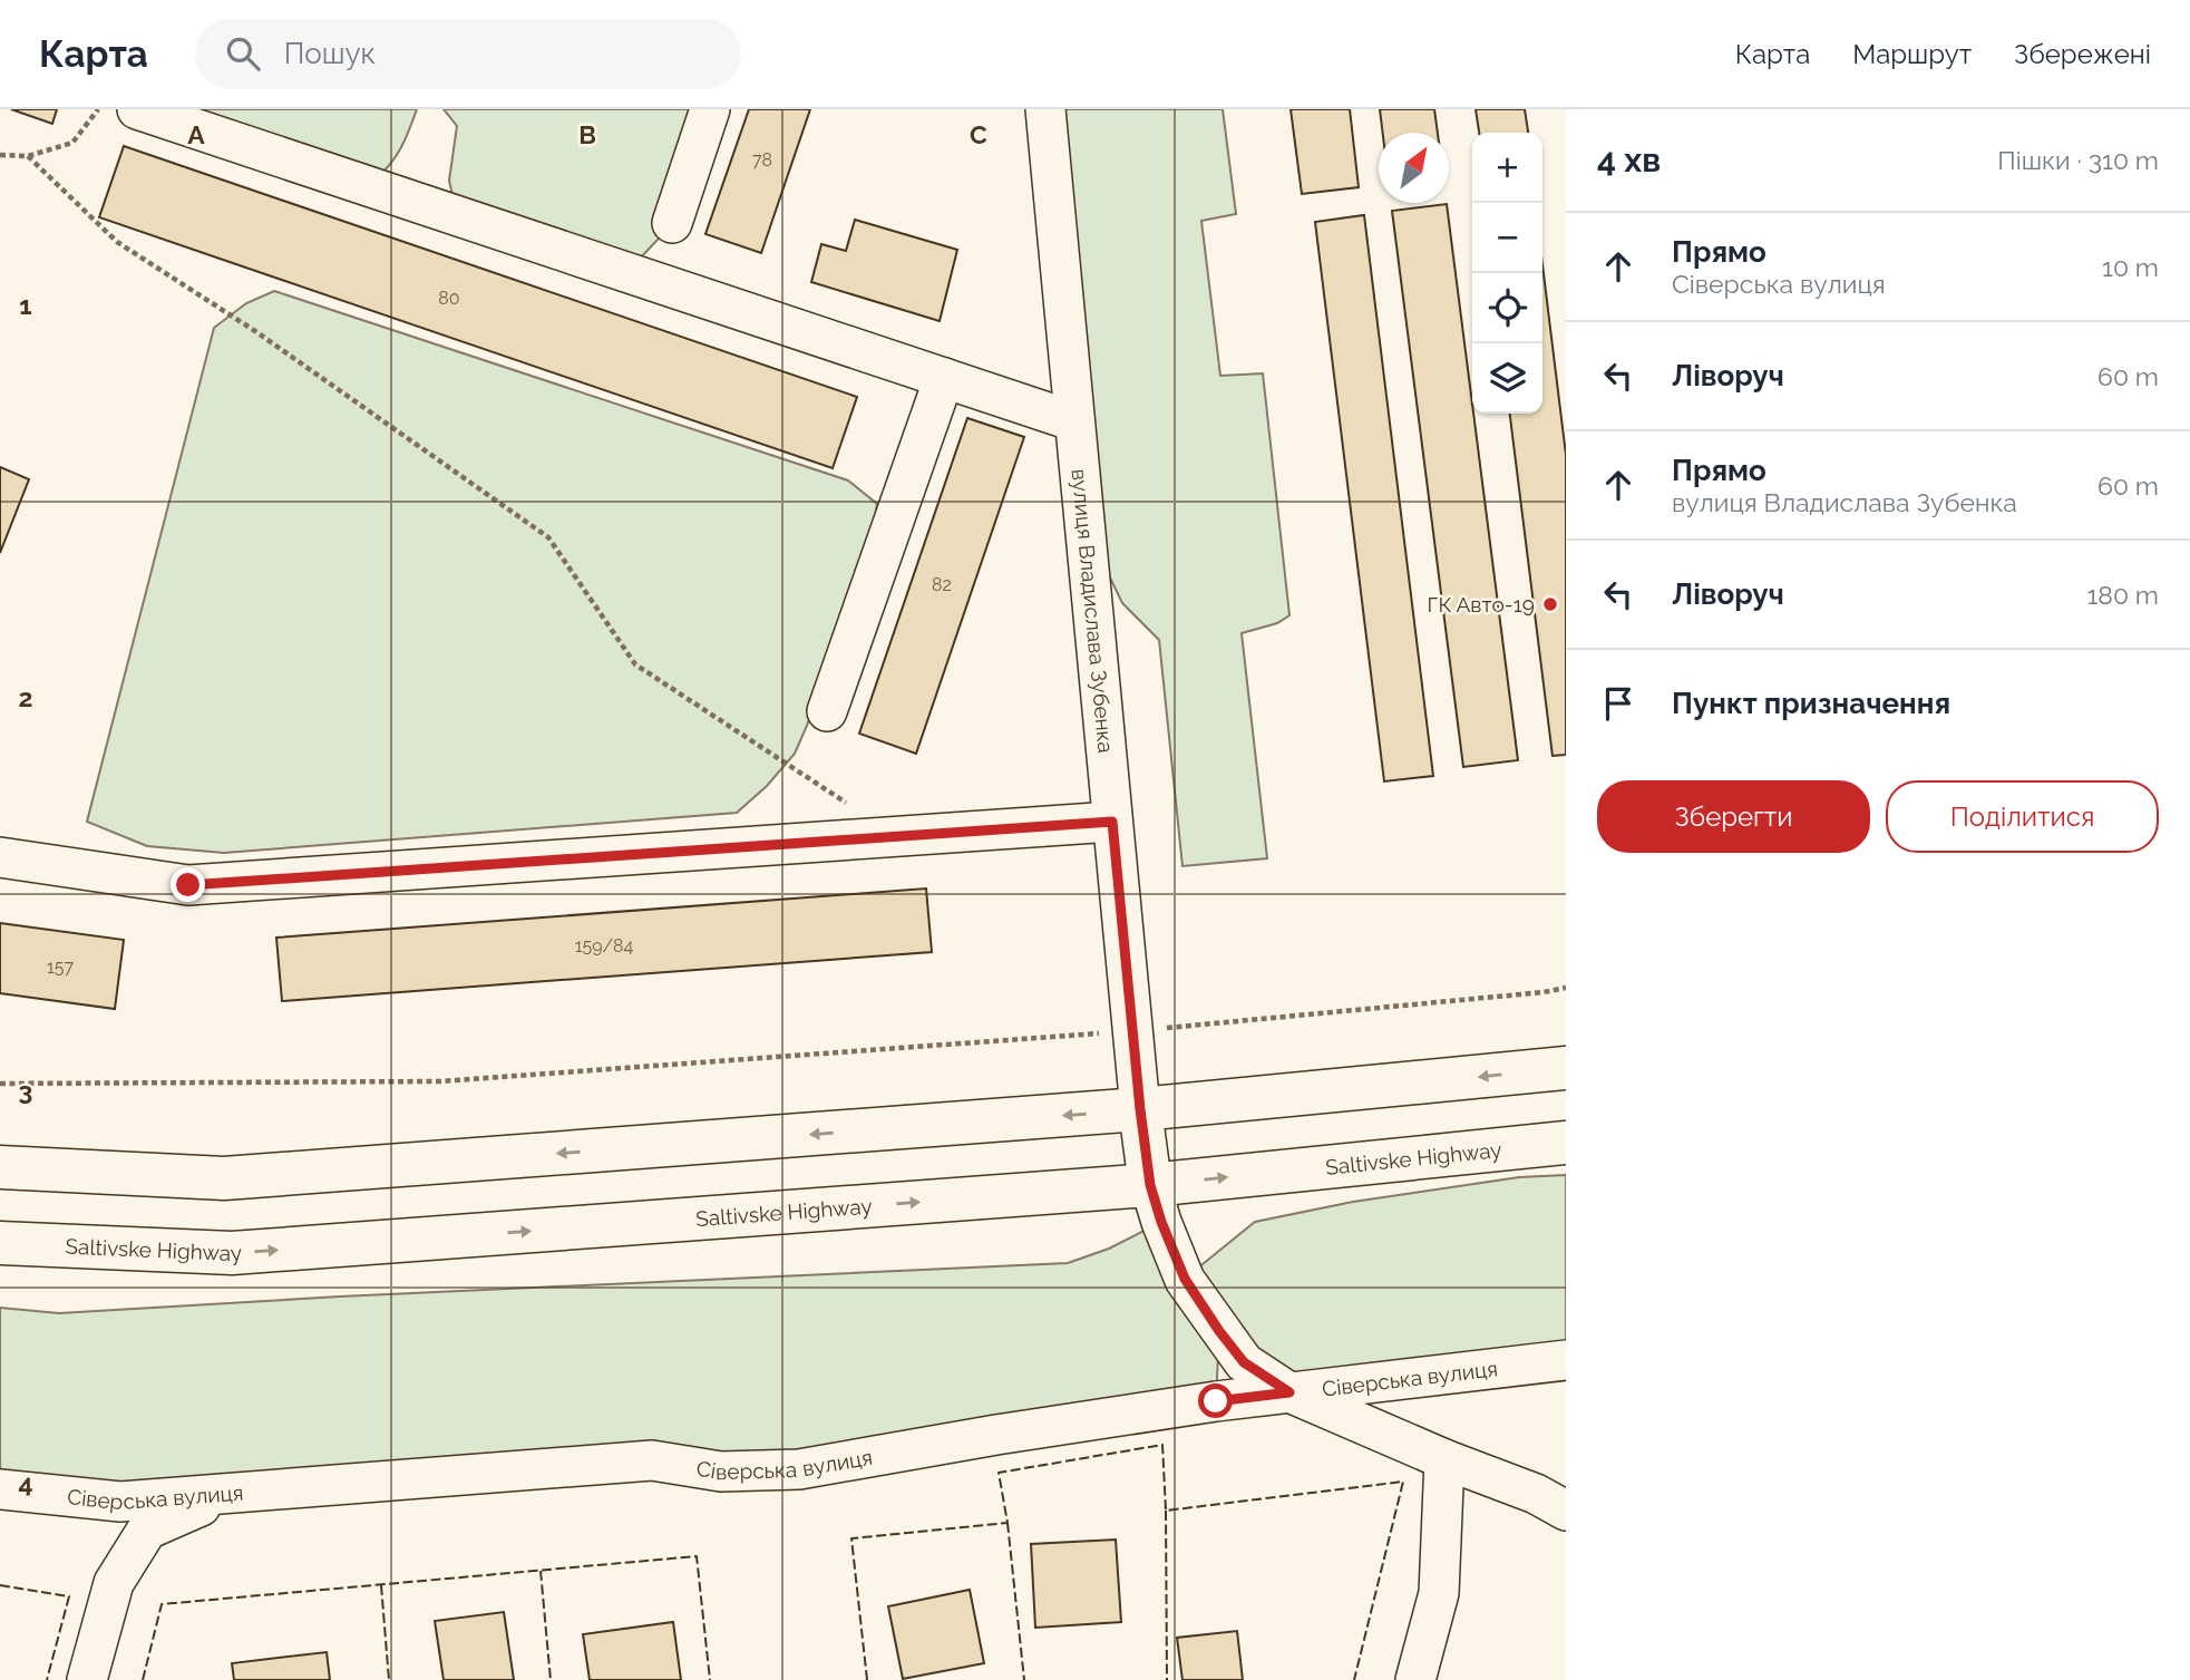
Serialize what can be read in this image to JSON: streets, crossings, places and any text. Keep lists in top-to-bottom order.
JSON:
{
  "streets": {
    "main road": ["Saltivske Highway"],
    "street": ["вулиця Владислава Зубенка", "Сіверська вулиця"]
  },
  "places": ["ГК Авто-19"],
  "house_numbers": [
    "78",
    "80",
    "82",
    "159/84",
    "157"
  ],
  "north": "top right",
  "page": {
    "header": "Карта",
    "search": "Пошук",
    "nav": ["Карта", "Маршрут", "Збережені"],
    "heading": ["4 хв", "Пішки · 310 m"],
    "map_buttons": ["+", "−"],
    "list": [
      ["Прямо", "Сіверська вулиця", "10 m"],
      ["Ліворуч", "60 m"],
      ["Прямо", "вулиця Владислава Зубенка", "60 m"],
      ["Ліворуч", "180 m"],
      "Пункт призначення"
    ],
    "buttons": ["Зберегти", "Поділитися"]
  },
  "grid": {
    "columns": ["A", "B", "C"],
    "rows": [
      "1",
      "2",
      "3",
      "4"
    ]
  }
}
